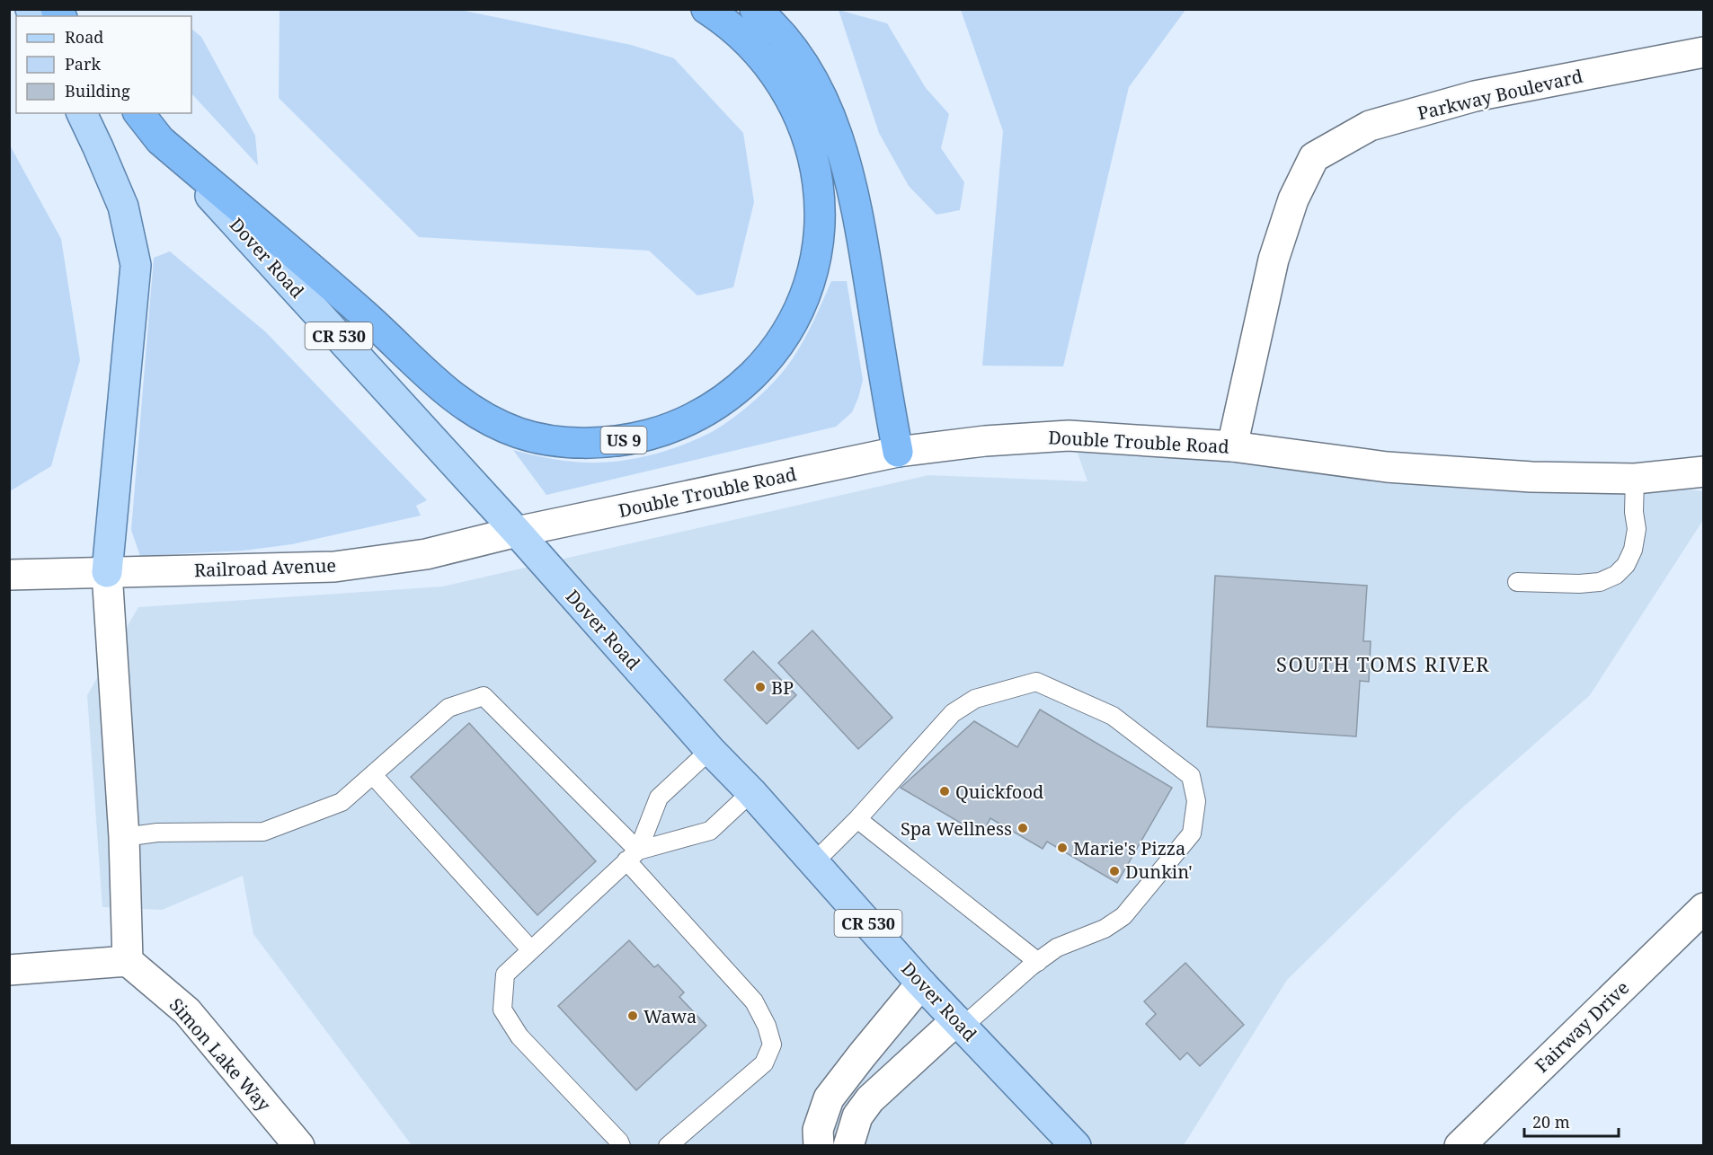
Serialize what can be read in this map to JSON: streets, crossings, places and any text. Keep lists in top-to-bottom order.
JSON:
{
  "streets": {
    "highway": ["US 9"],
    "main road": ["Dover Road", "CR 530"],
    "street": [
      "Parkway Boulevard",
      "Double Trouble Road",
      "Railroad Avenue",
      "Fairway Drive",
      "Simon Lake Way"
    ]
  },
  "crossings": [
    ["Parkway Boulevard", "Double Trouble Road"],
    ["Dover Road", "US 9"],
    ["Dover Road", "Double Trouble Road"],
    ["Dover Road", "Railroad Avenue"],
    ["Double Trouble Road", "Railroad Avenue"]
  ],
  "districts": ["SOUTH TOMS RIVER"],
  "places": [
    "BP",
    "Quickfood",
    "Spa Wellness",
    "Marie's Pizza",
    "Dunkin'",
    "Wawa"
  ],
  "legend": ["Road", "Park", "Building"],
  "scale_bar": "20 m"
}
